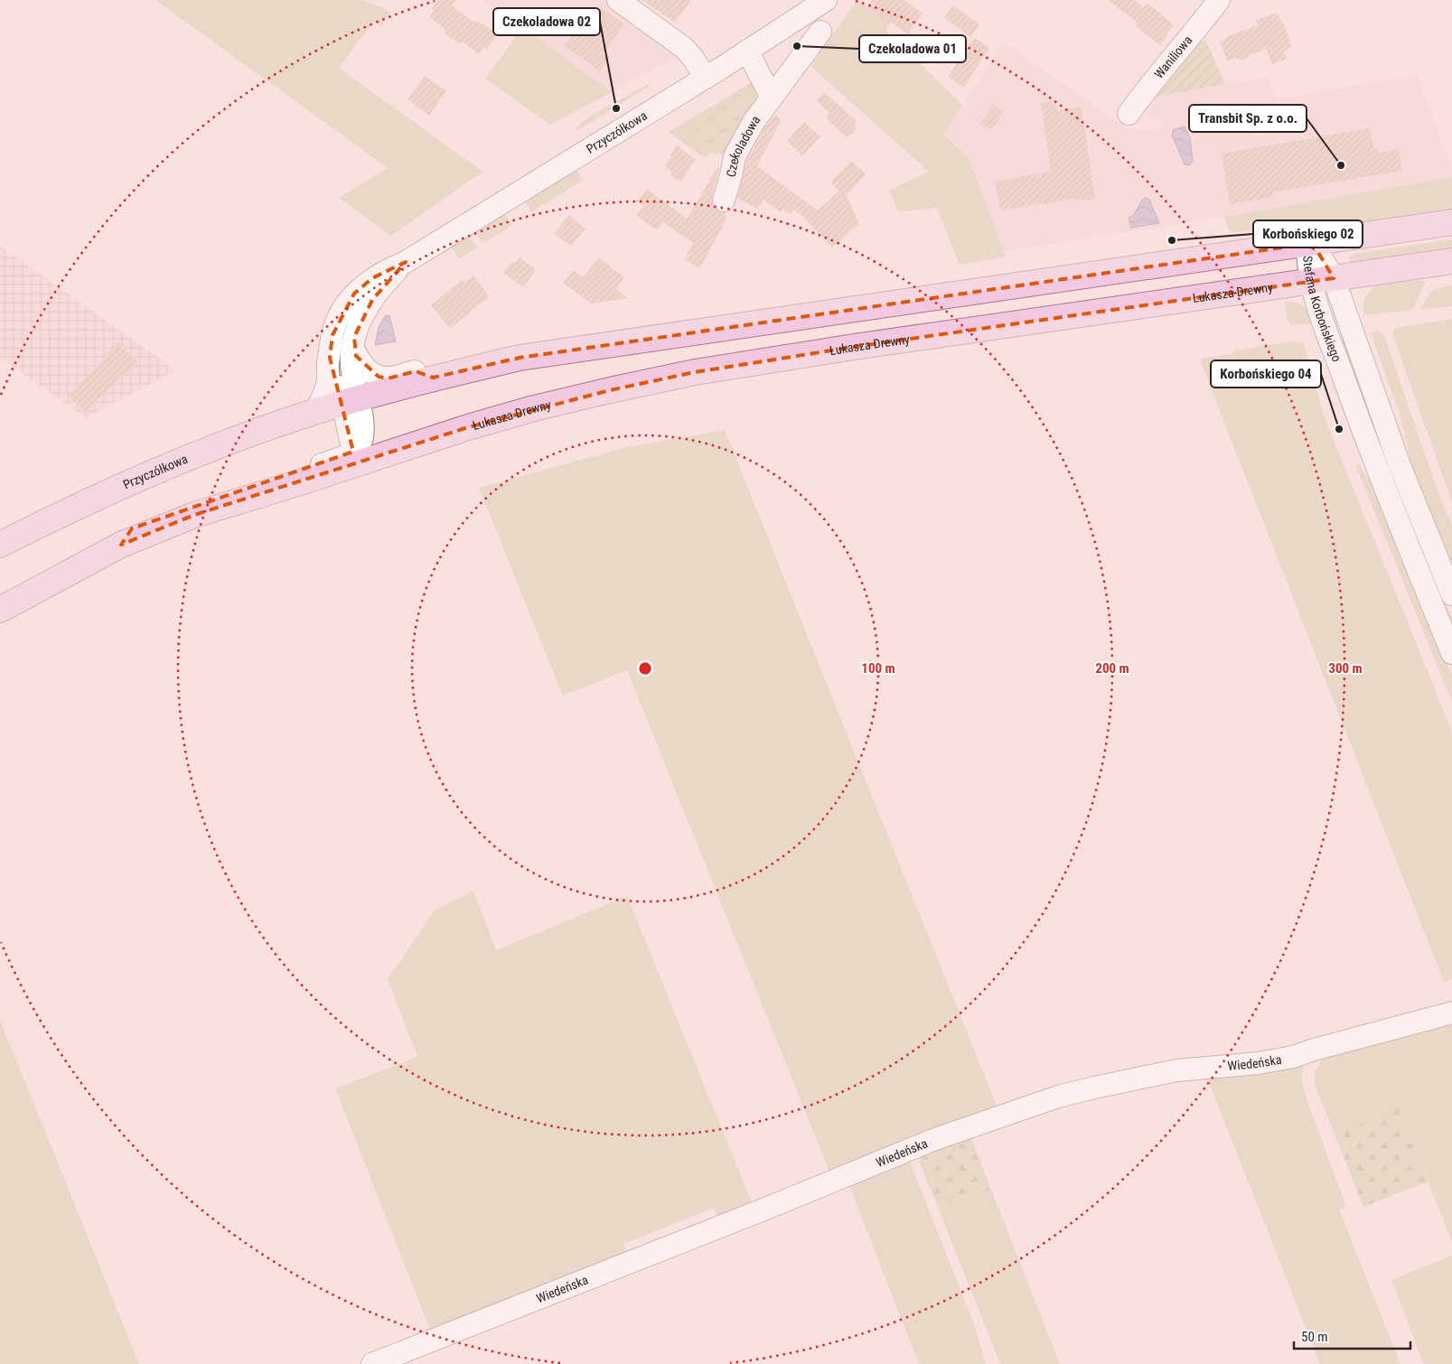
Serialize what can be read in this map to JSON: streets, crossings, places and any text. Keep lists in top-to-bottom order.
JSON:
{
  "streets": {
    "main road": ["Przyczółkowa", "Łukasza Drewny"],
    "street": [
      "Waniliowa",
      "Czekoladowa",
      "Stefana Korbońskiego",
      "Wiedeńska"
    ]
  },
  "crossings": [
    ["Łukasza Drewny", "Stefana Korbońskiego"]
  ],
  "places": [
    "Czekoladowa 01",
    "Czekoladowa 02",
    "Transbit Sp. z o.o.",
    "Korbońskiego 02",
    "Korbońskiego 04"
  ],
  "scale_bar": "50 m",
  "rings": ["100 m", "200 m", "300 m"]
}
